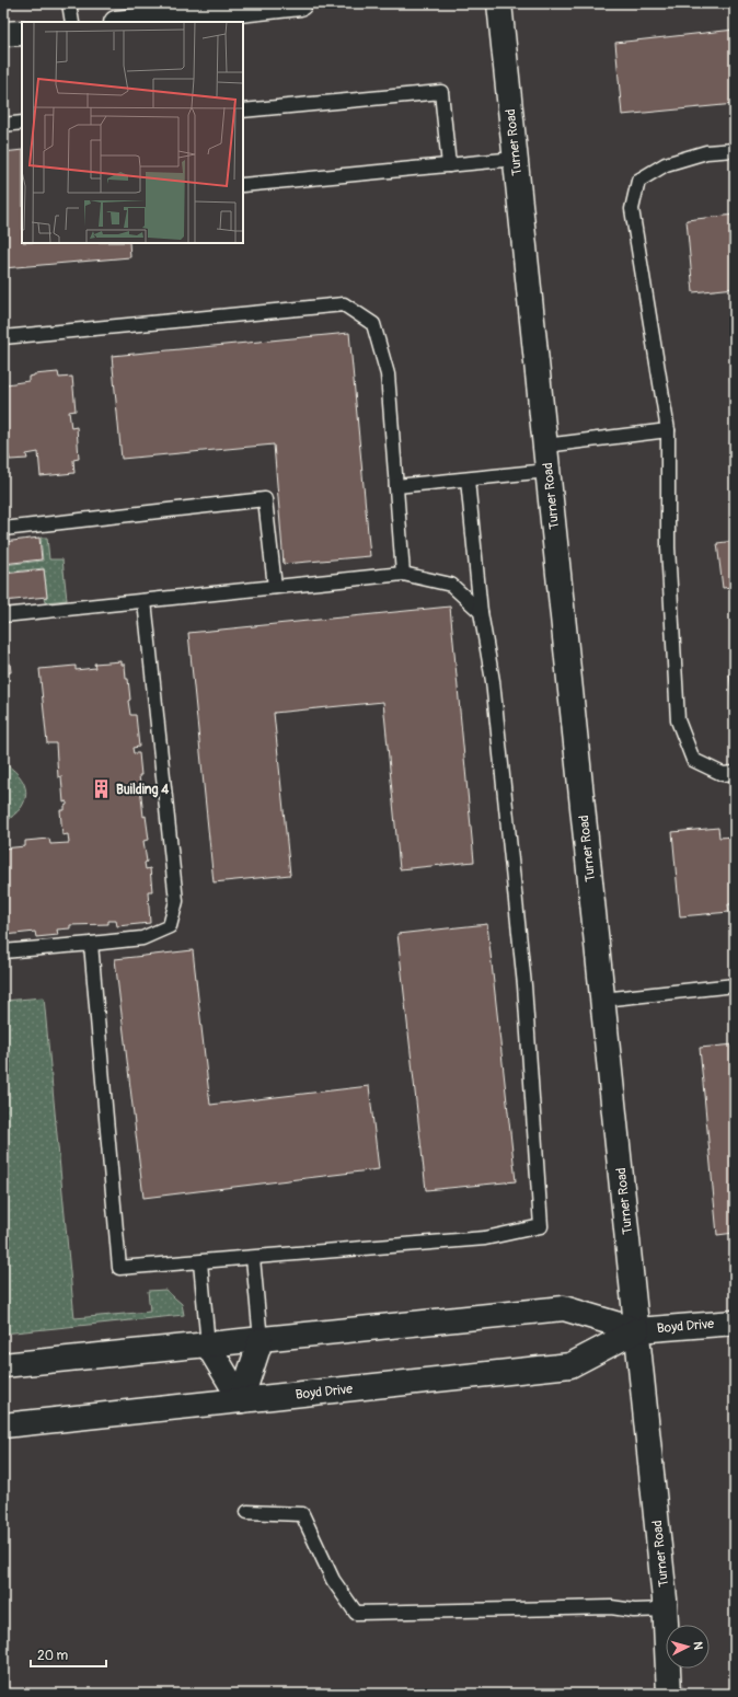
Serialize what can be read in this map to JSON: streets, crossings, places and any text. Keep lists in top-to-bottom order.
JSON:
{
  "streets": {
    "street": ["Turner Road", "Boyd Drive"]
  },
  "crossings": [
    ["Turner Road", "Boyd Drive"]
  ],
  "places": {
    "building": ["Building 4"]
  },
  "scale_bar": "20 m",
  "north": "right"
}
